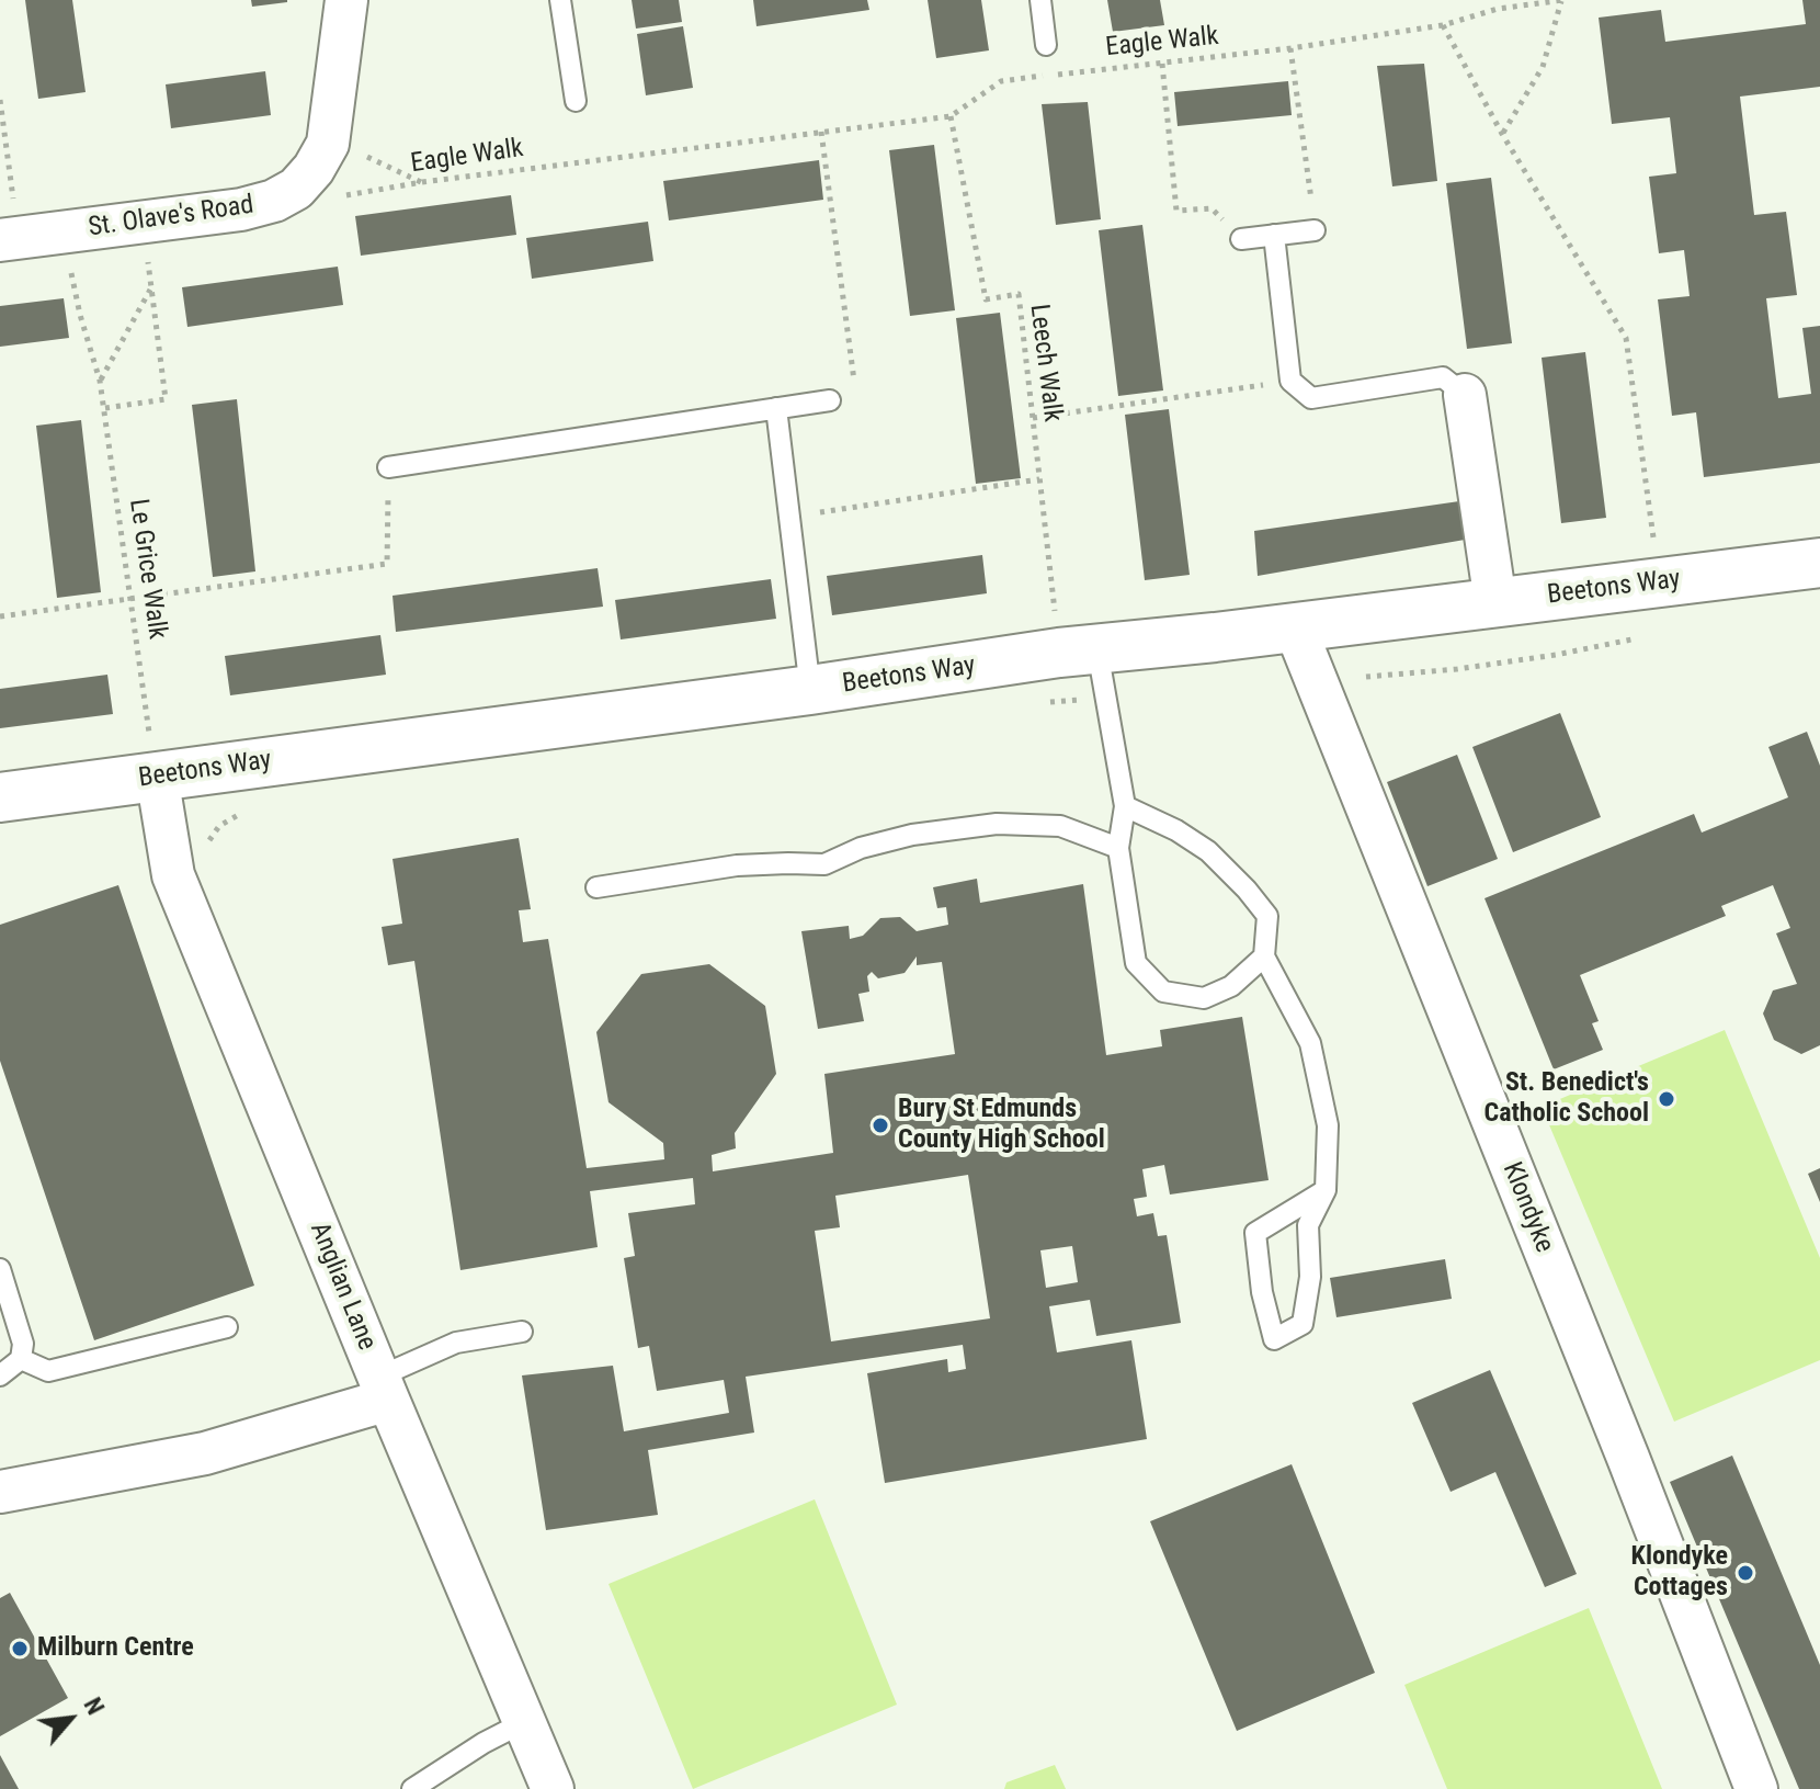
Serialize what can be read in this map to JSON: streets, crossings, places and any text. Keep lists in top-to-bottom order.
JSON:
{
  "streets": {
    "street": [
      "St. Olave's Road",
      "Beetons Way",
      "Klondyke",
      "Anglian Lane"
    ],
    "path": ["Eagle Walk", "Leech Walk", "Le Grice Walk"]
  },
  "crossings": [
    ["Eagle Walk", "Leech Walk"],
    ["Leech Walk", "Beetons Way"],
    ["Le Grice Walk", "Beetons Way"],
    ["Le Grice Walk", "Anglian Lane"],
    ["Beetons Way", "Klondyke"],
    ["Beetons Way", "Anglian Lane"]
  ],
  "places": [
    "St. Benedict's Catholic School",
    "Bury St Edmunds County High School",
    "Klondyke Cottages",
    "Milburn Centre"
  ],
  "north": "top right"
}
